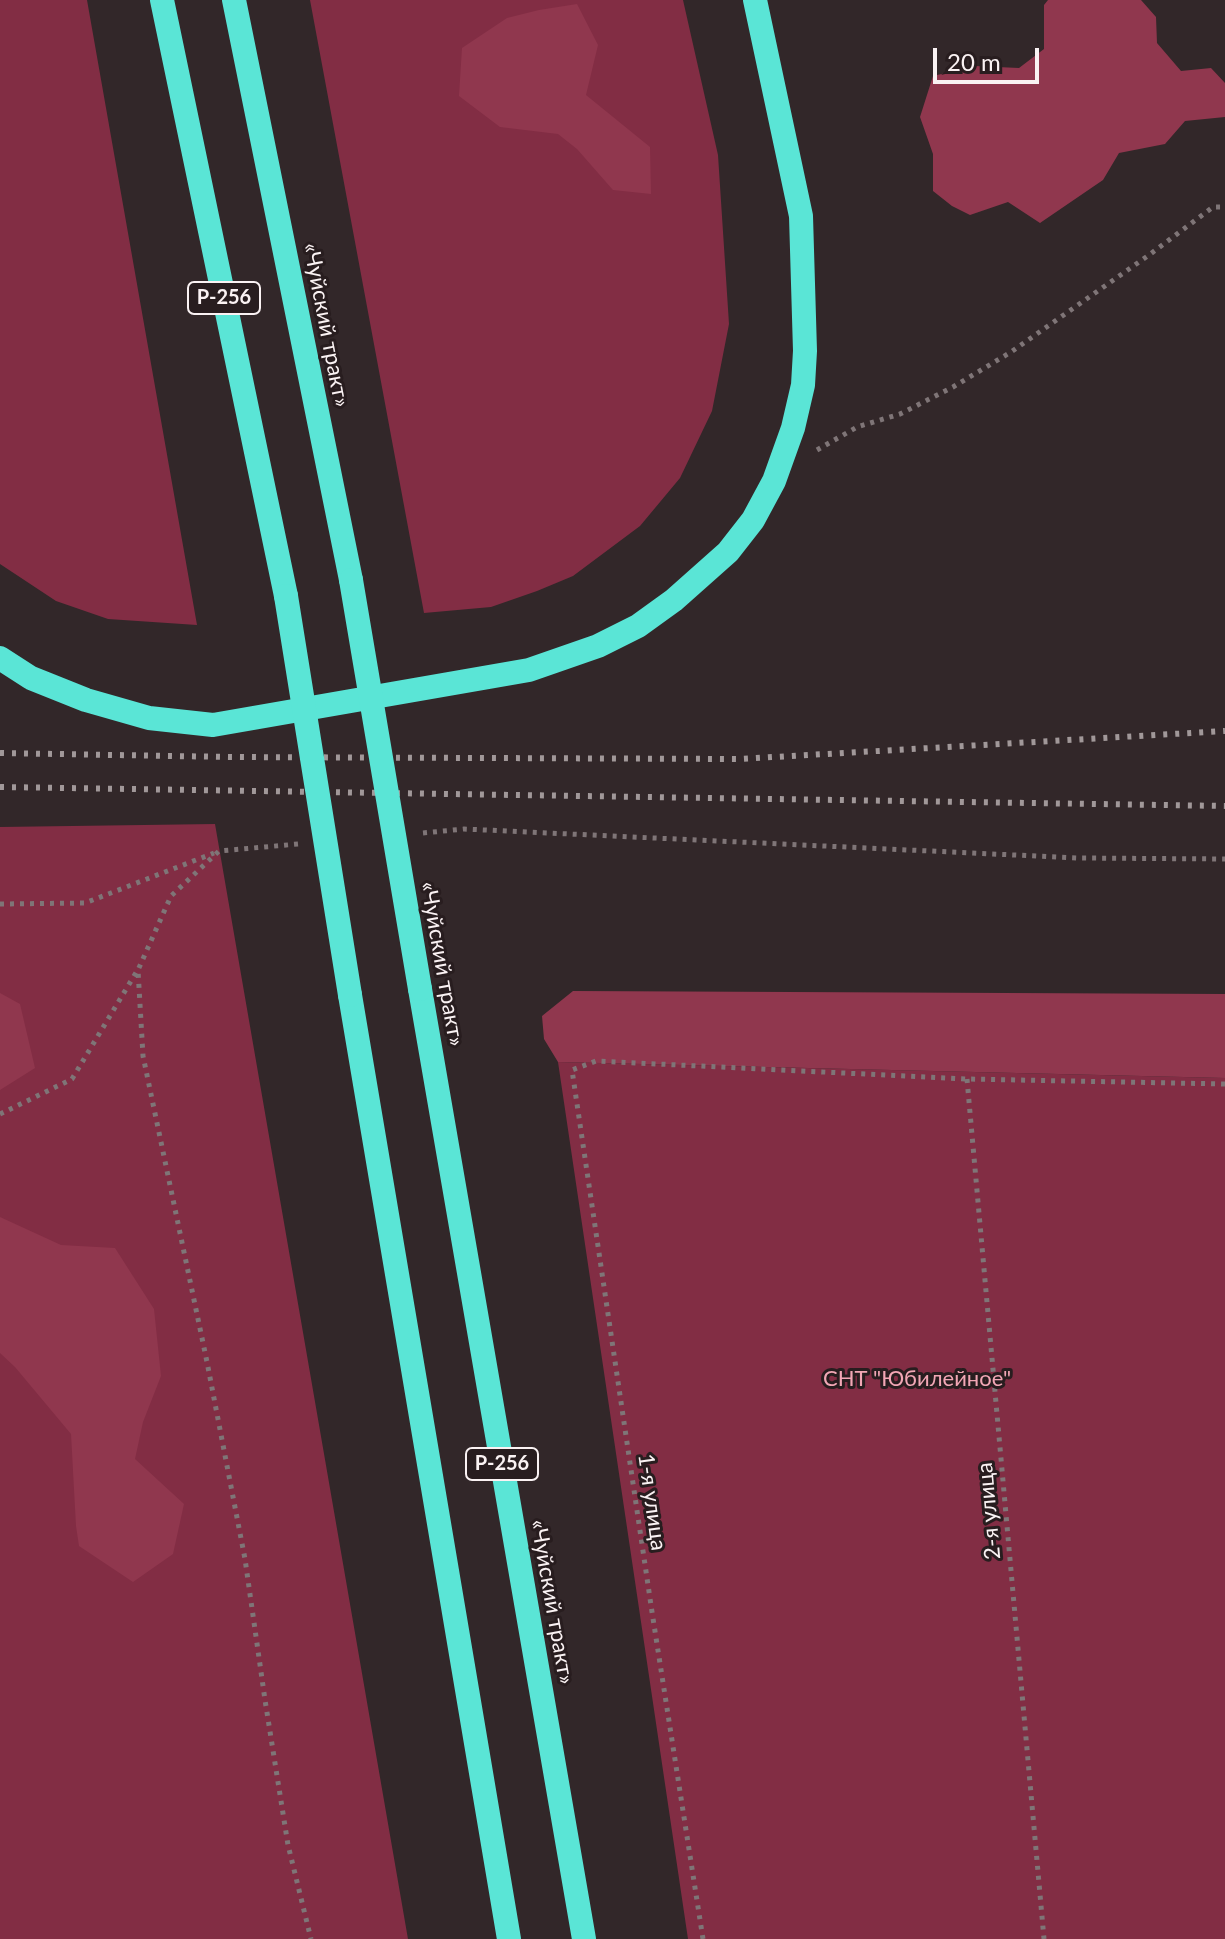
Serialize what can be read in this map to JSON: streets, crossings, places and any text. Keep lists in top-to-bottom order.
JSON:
{
  "streets": {
    "highway": ["Р-256", "«Чуйский тракт»"],
    "path": ["1-я улица", "2-я улица"]
  },
  "crossings": [
    ["1-я улица", "2-я улица"]
  ],
  "parks": ["СНТ \"Юбилейное\""],
  "scale_bar": "20 m"
}
